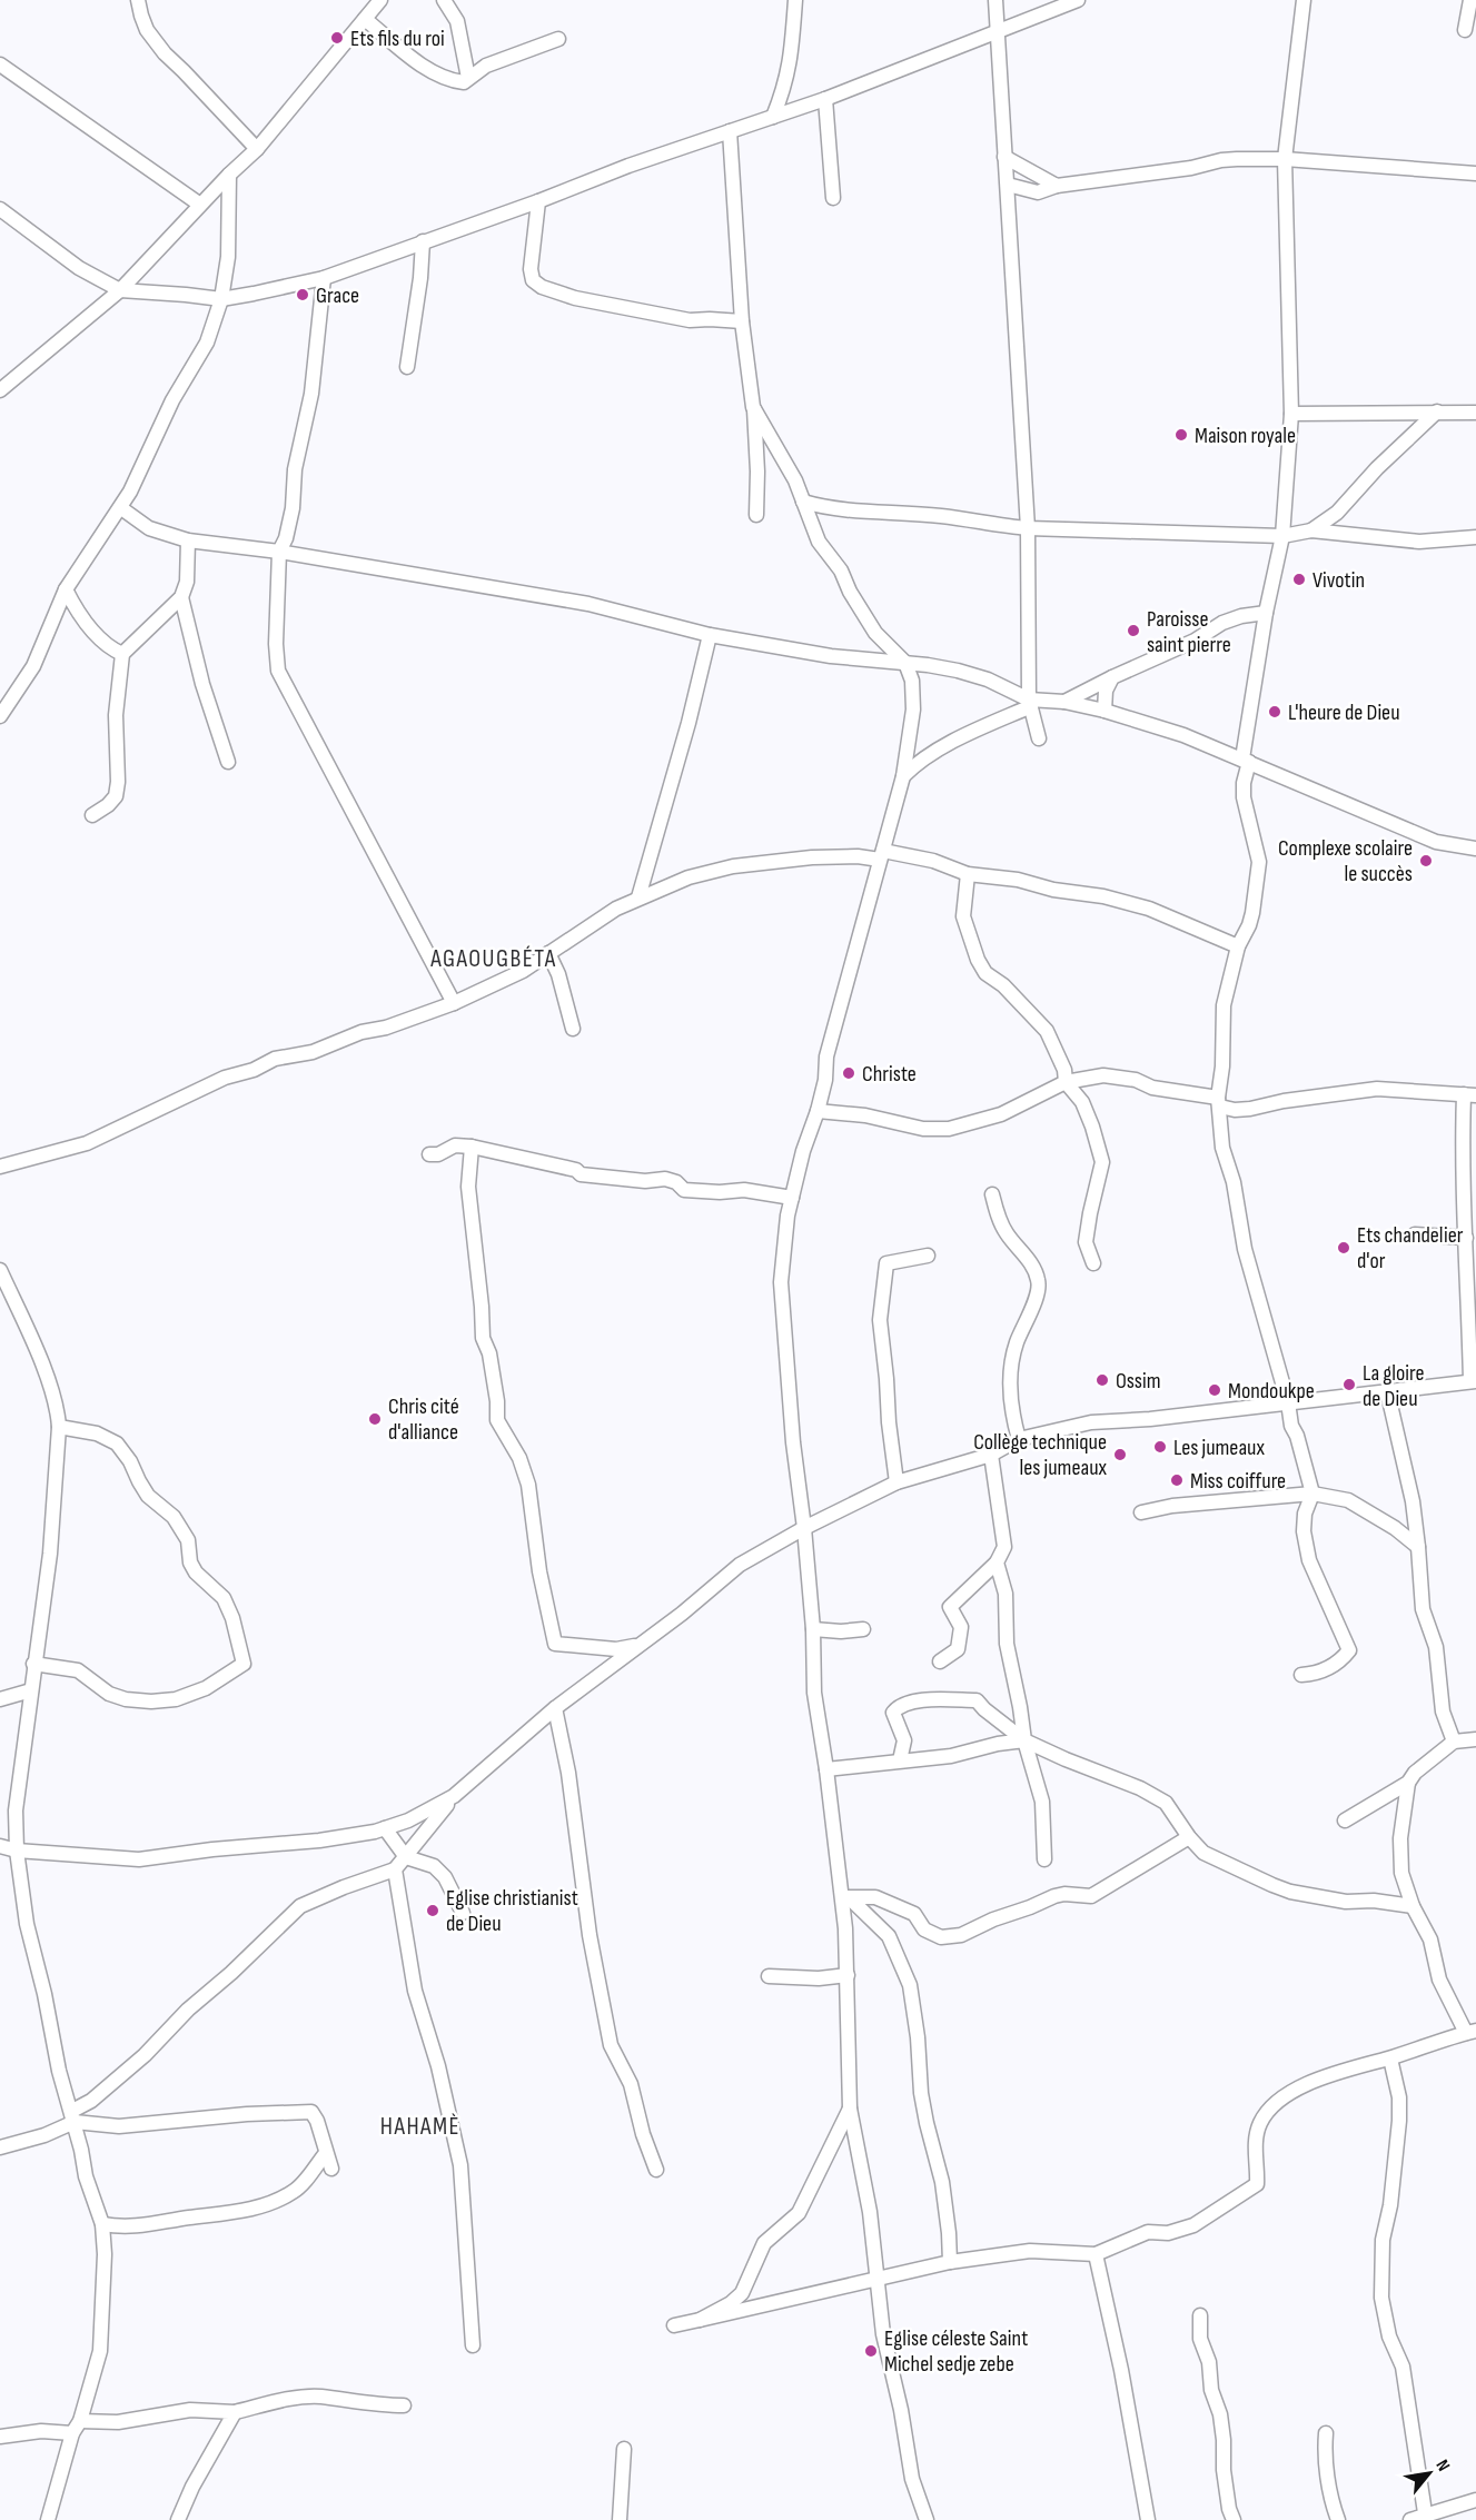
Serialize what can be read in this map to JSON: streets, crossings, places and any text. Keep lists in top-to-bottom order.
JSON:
{
  "districts": ["AGAOUGBÉTA", "HAHAMÈ"],
  "places": [
    "Ets fils du roi",
    "Grace",
    "Maison royale",
    "Vivotin",
    "Paroisse saint pierre",
    "L'heure de Dieu",
    "Complexe scolaire le succès",
    "Christe",
    "Ets chandelier d'or",
    "Ossim",
    "La gloire de Dieu",
    "Mondoukpe",
    "Chris cité d'alliance",
    "Les jumeaux",
    "Collège technique les jumeaux",
    "Miss coiffure",
    "Eglise christianist de Dieu",
    "Eglise céleste Saint Michel sedje zebe"
  ],
  "north": "top right"
}
